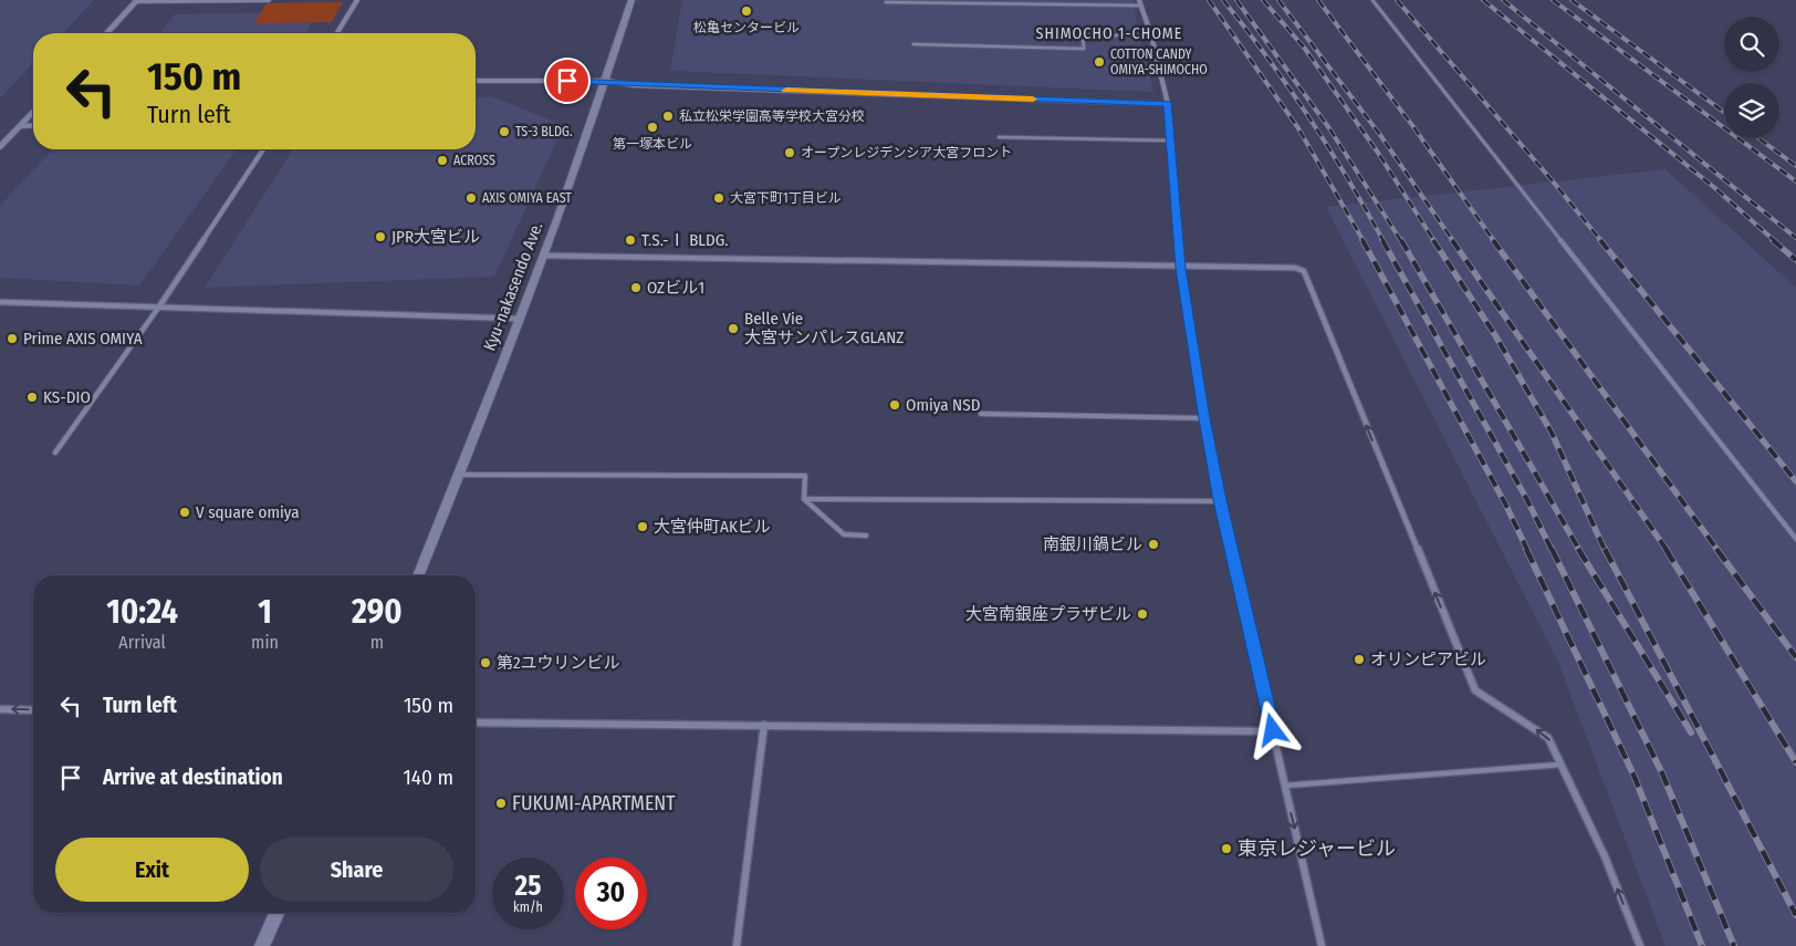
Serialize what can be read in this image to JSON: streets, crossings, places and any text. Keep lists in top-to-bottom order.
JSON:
{
  "streets": {
    "main road": ["Kyu-nakasendo Ave."]
  },
  "districts": ["SHIMOCHO 1-CHOME"],
  "places": [
    "松亀センタービル",
    "COTTON CANDY OMIYA-SHIMOCHO",
    "私立松栄学園高等学校大宮分校",
    "第一塚本ビル",
    "TS-3 BLDG.",
    "オープンレジデンシア大宮フロント",
    "ACROSS",
    "AXIS OMIYA EAST",
    "大宮下町1丁目ビル",
    "JPR大宮ビル",
    "T.S.-Ⅰ BLDG.",
    "OZビル1",
    "Belle Vie 大宮サンパレスGLANZ",
    "Prime AXIS OMIYA",
    "KS-DIO",
    "Omiya NSD",
    "V square omiya",
    "大宮仲町AKビル",
    "南銀川鍋ビル",
    "大宮南銀座プラザビル",
    "オリンピアビル",
    "第2ユウリンビル",
    "FUKUMI-APARTMENT",
    "東京レジャービル"
  ],
  "page": {
    "turn": ["150 m", "Turn left"],
    "eta": [
      "10:24",
      "Arrival",
      "1",
      "min",
      "290",
      "m"
    ],
    "list": [
      {
        "name": "Turn left",
        "value": "150 m"
      },
      {
        "name": "Arrive at destination",
        "value": "140 m"
      }
    ],
    "buttons": ["Exit", "Share"],
    "speed": "25 km/h",
    "limit": "30"
  }
}
